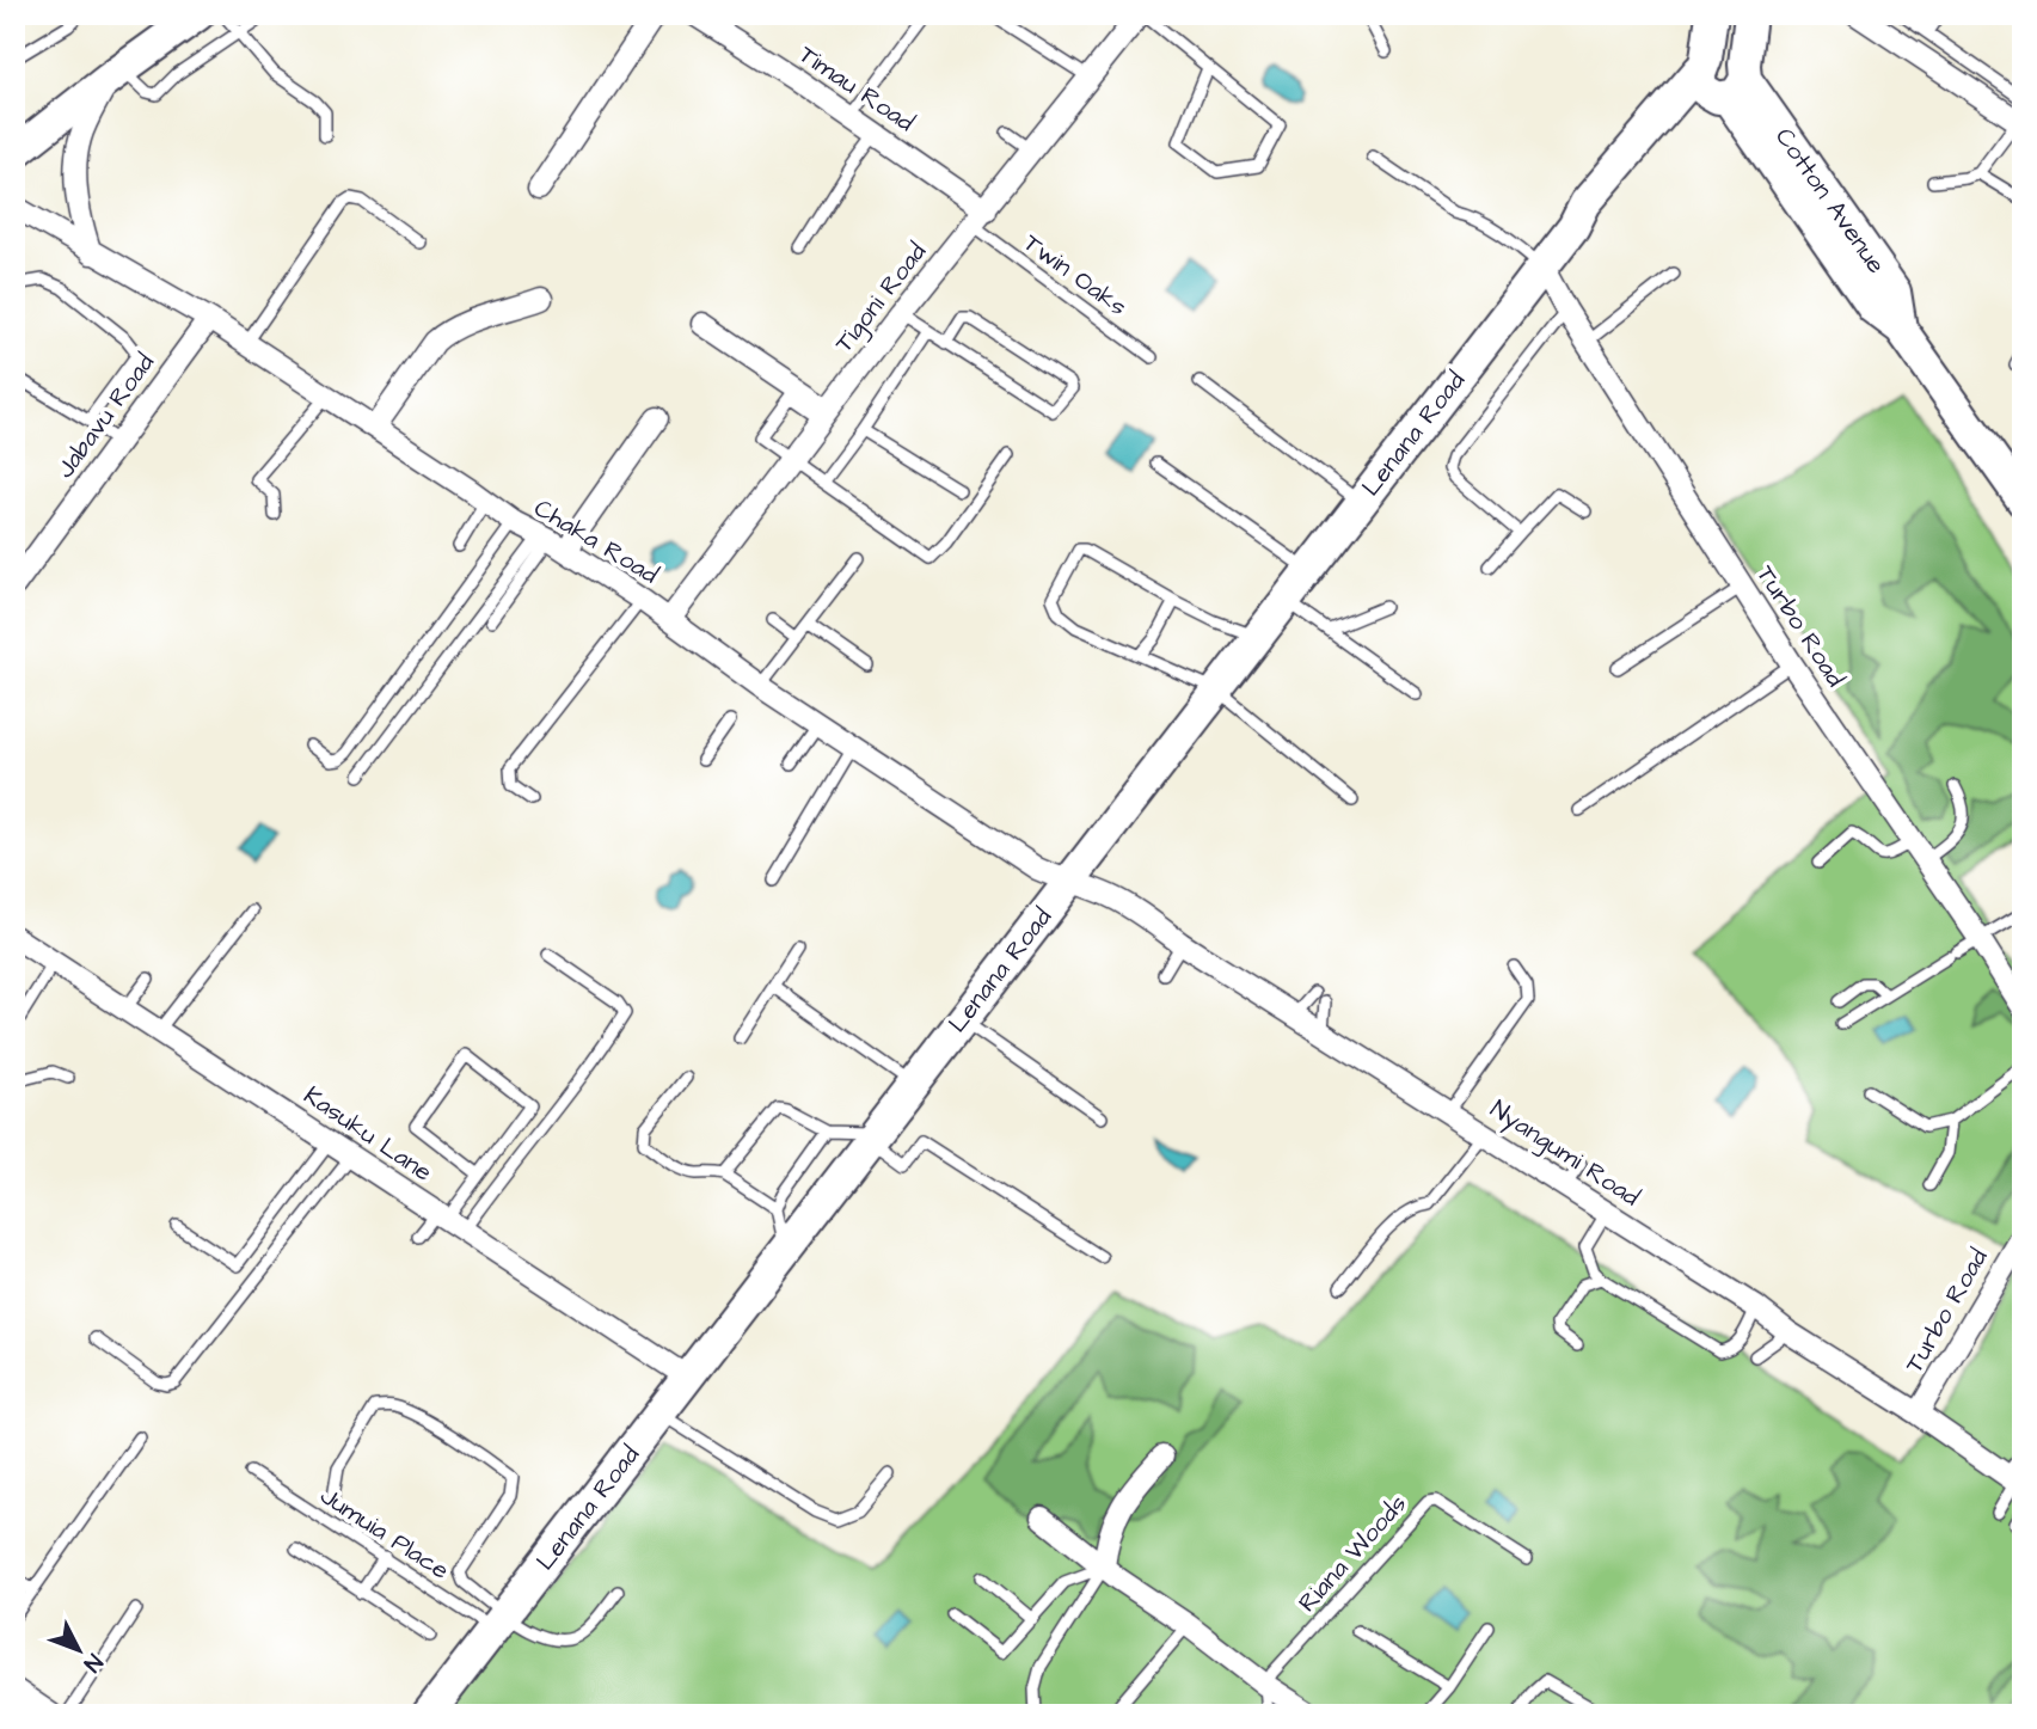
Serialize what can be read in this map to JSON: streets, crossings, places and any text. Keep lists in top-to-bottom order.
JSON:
{
  "streets": {
    "street": [
      "Timau Road",
      "Cotton Avenue",
      "Tigoni Road",
      "Jabavu Road",
      "Lenana Road",
      "Chaka Road",
      "Turbo Road",
      "Kasuku Lane",
      "Nyangumi Road"
    ],
    "lane": ["Twin Oaks", "Jumuia Place", "Riana Woods"]
  },
  "crossings": [
    ["Timau Road", "Twin Oaks"],
    ["Timau Road", "Tigoni Road"],
    ["Cotton Avenue", "Lenana Road"],
    ["Twin Oaks", "Tigoni Road"],
    ["Tigoni Road", "Chaka Road"],
    ["Jabavu Road", "Chaka Road"],
    ["Lenana Road", "Chaka Road"],
    ["Lenana Road", "Turbo Road"],
    ["Lenana Road", "Kasuku Lane"],
    ["Lenana Road", "Nyangumi Road"],
    ["Lenana Road", "Jumuia Place"],
    ["Chaka Road", "Nyangumi Road"],
    ["Turbo Road", "Nyangumi Road"]
  ],
  "north": "bottom right"
}
